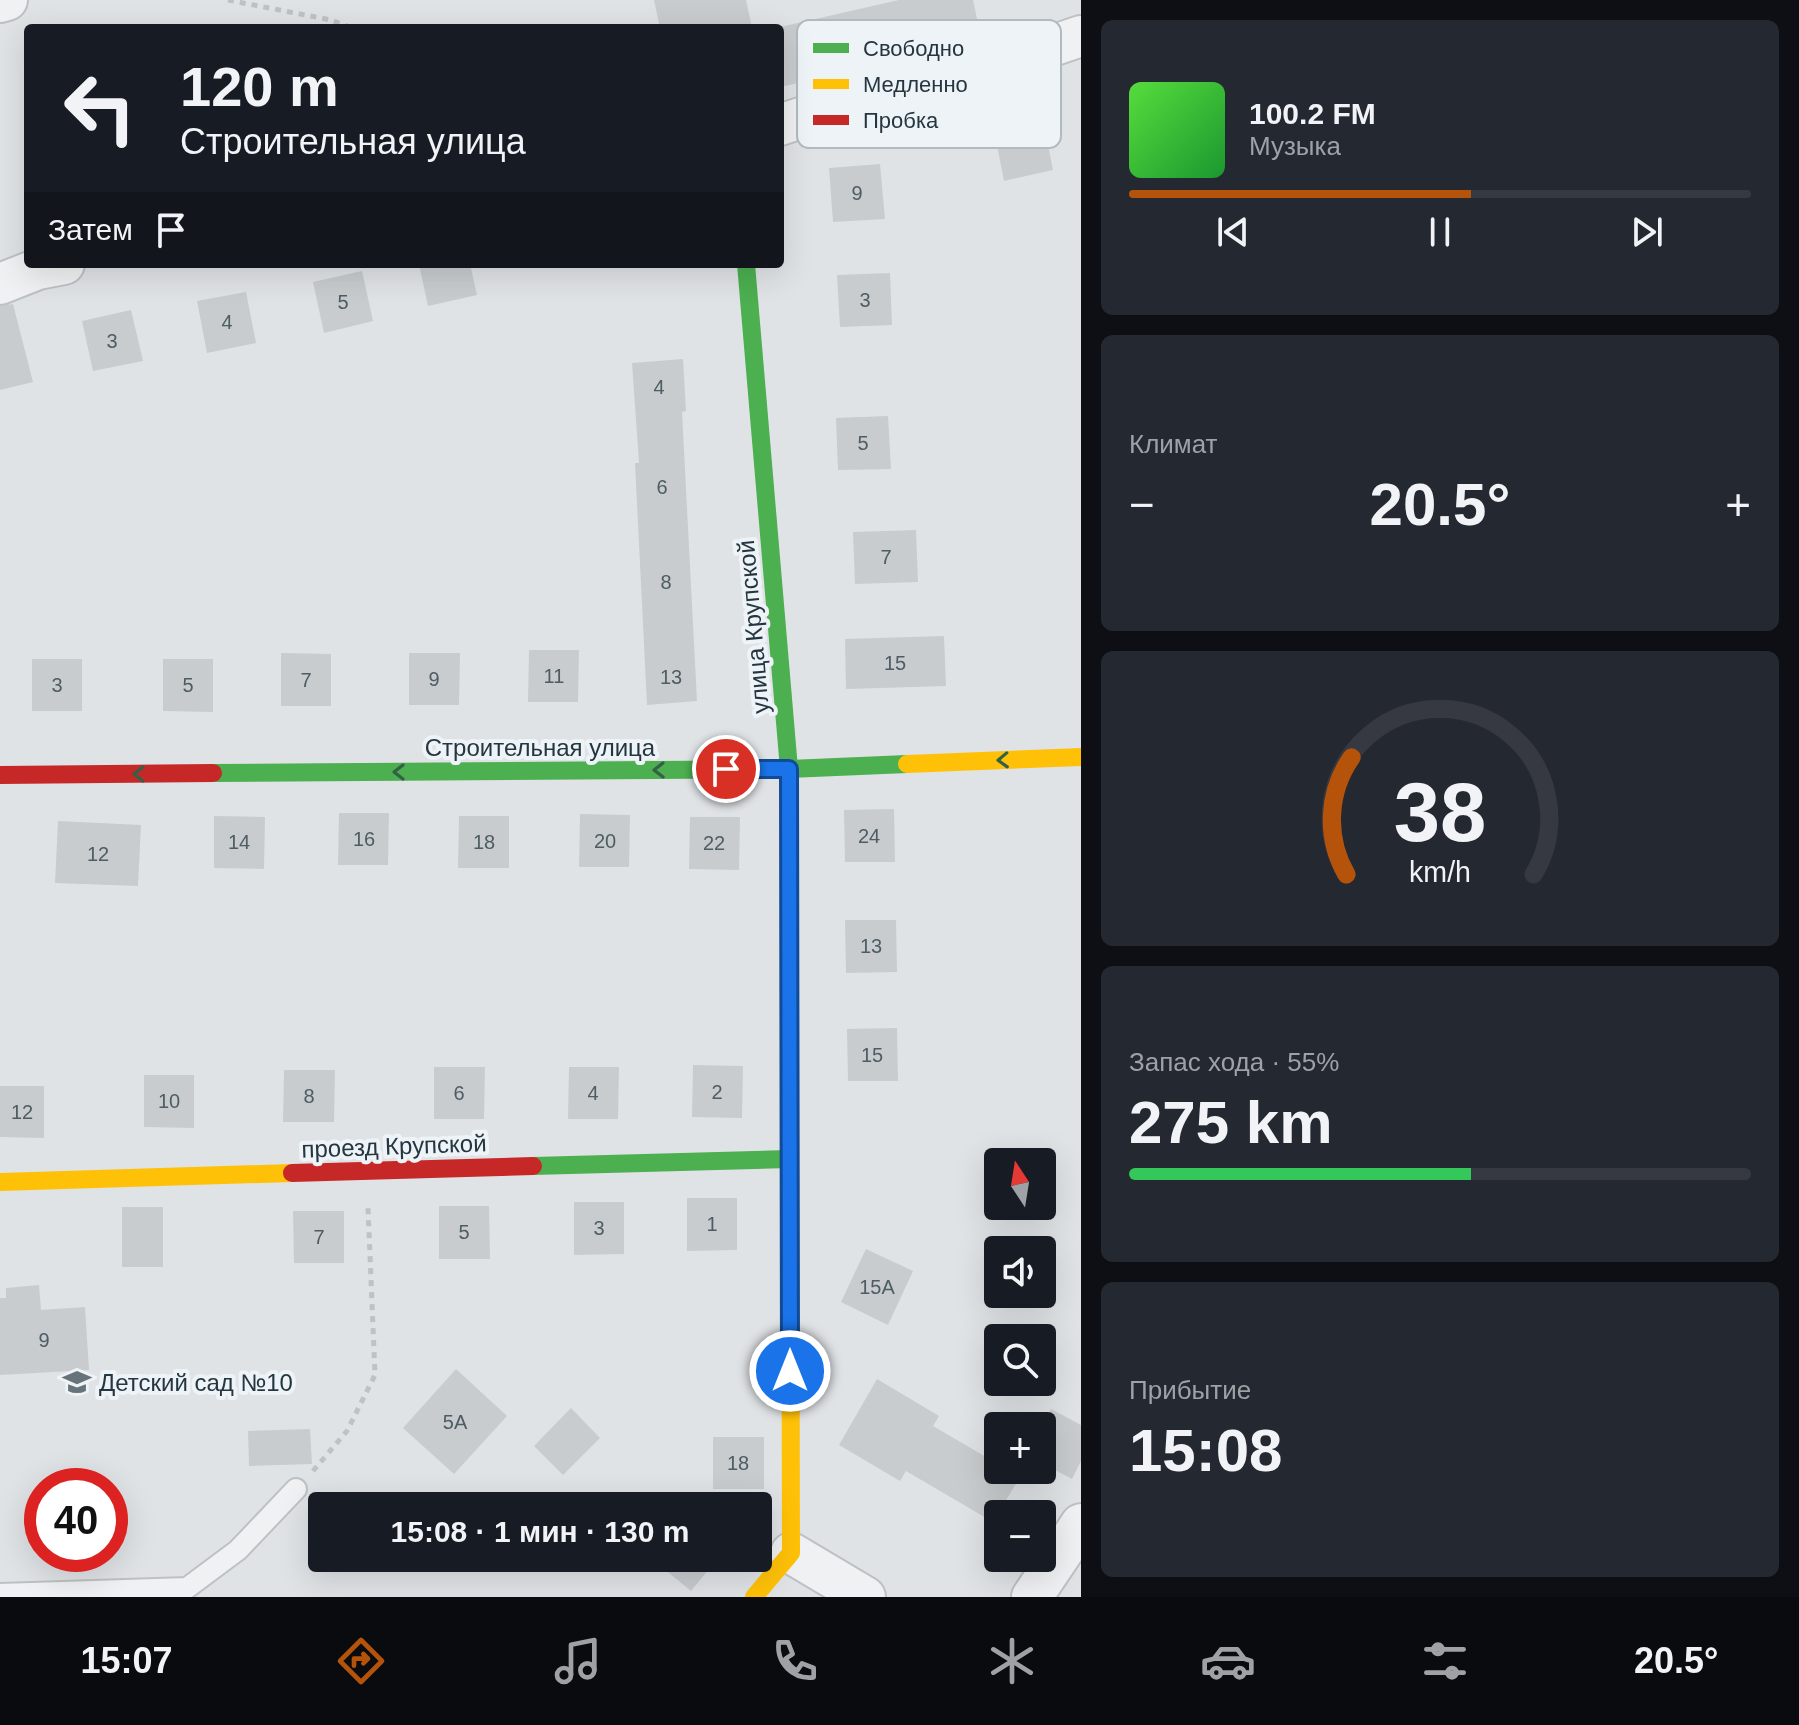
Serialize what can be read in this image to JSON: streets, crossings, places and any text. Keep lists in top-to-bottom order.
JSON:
{
  "streets": {
    "street": ["улица Крупской", "Строительная улица", "проезд Крупской"]
  },
  "crossings": [
    ["улица Крупской", "Строительная улица"],
    ["улица Крупской", "проезд Крупской"]
  ],
  "one_way": ["Строительная улица"],
  "places": {
    "school or university": ["Детский сад №10"]
  },
  "house_numbers": [
    "9",
    "3",
    "5",
    "4",
    "3",
    "4",
    "5",
    "6",
    "7",
    "8",
    "15",
    "11",
    "13",
    "9",
    "7",
    "3",
    "5",
    "24",
    "16",
    "20",
    "14",
    "18",
    "22",
    "12",
    "13",
    "15",
    "2",
    "6",
    "4",
    "8",
    "10",
    "12",
    "1",
    "3",
    "5",
    "7",
    "15А",
    "9",
    "5А",
    "18"
  ],
  "legend": ["Свободно", "Медленно", "Пробка"],
  "north": "top",
  "page": {
    "turn": ["120 m", "Строительная улица"],
    "song": ["100.2 FM", "Музыка"],
    "then": "Затем",
    "tile": [
      "Климат",
      ["Запас хода · 55%", "275 km"],
      ["Прибытие", "15:08"]
    ],
    "heat": ["−", "20.5°", "+"],
    "map_buttons": ["+", "−"],
    "limit": "40",
    "trip": "15:08 · 1 мин · 130 m",
    "tabs": ["15:07", "20.5°"],
    "gauge": ["38", "km/h"]
  }
}
